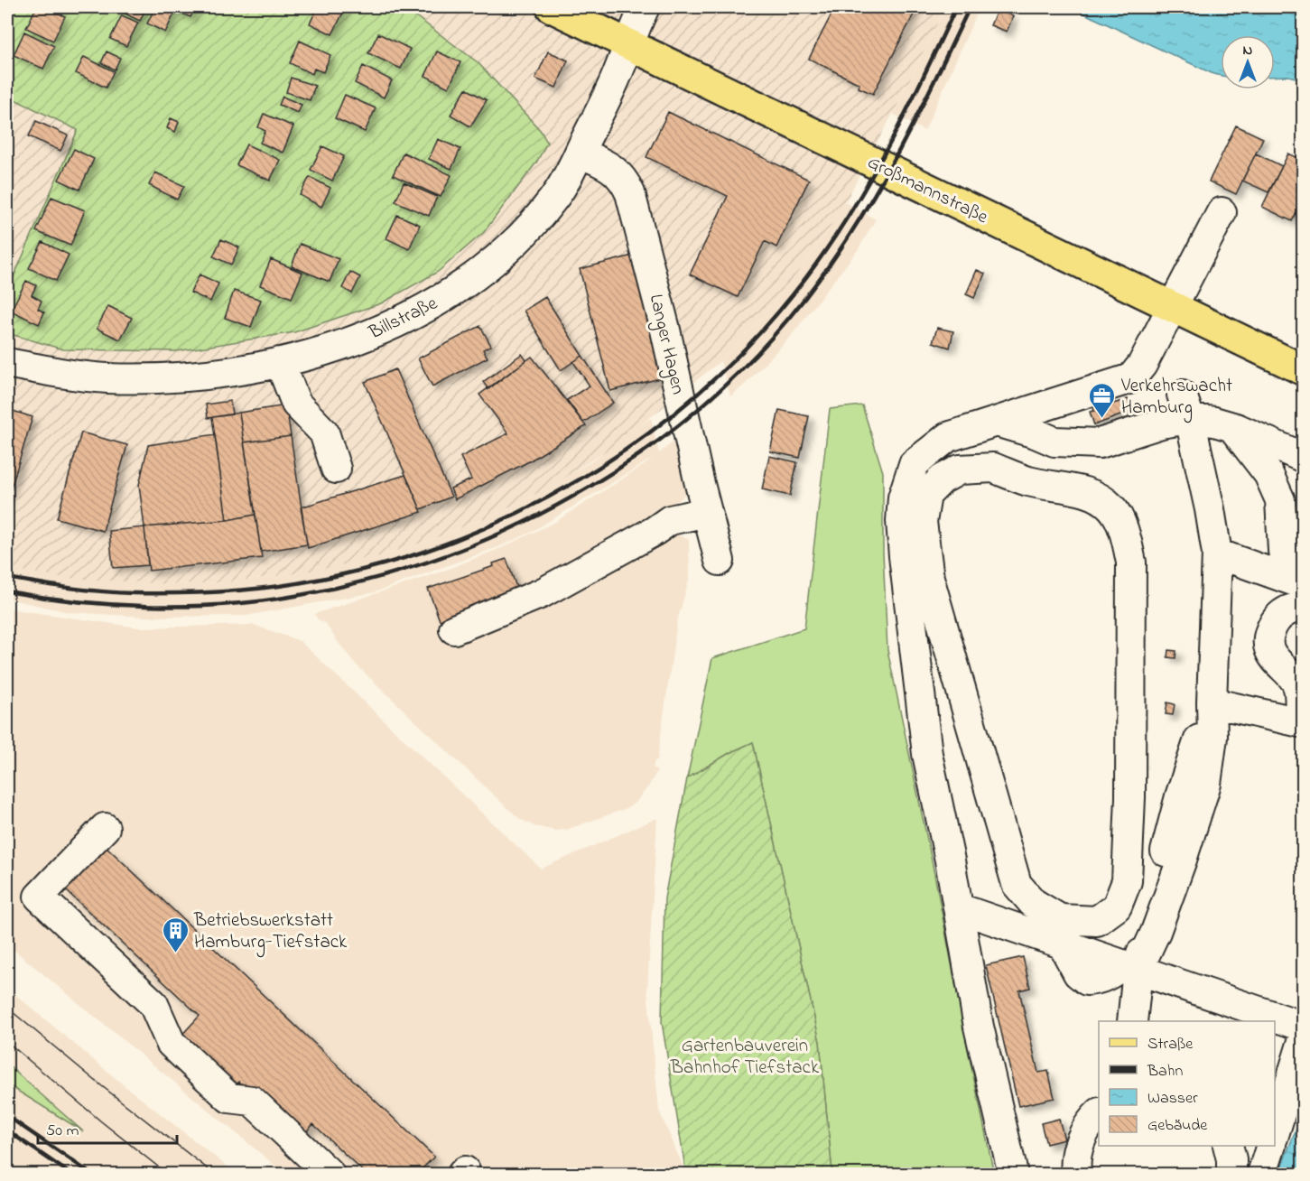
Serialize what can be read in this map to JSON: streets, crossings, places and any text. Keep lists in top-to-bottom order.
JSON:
{
  "streets": {
    "main road": ["Großmannstraße"],
    "street": ["Billstraße", "Langer Hagen"]
  },
  "crossings": [
    ["Großmannstraße", "Billstraße"],
    ["Billstraße", "Langer Hagen"]
  ],
  "parks": ["Gartenbauverein Bahnhof Tiefstack"],
  "places": {
    "office": ["Verkehrswacht Hamburg"],
    "building": ["Betriebswerkstatt Hamburg-Tiefstack"]
  },
  "legend": [
    "Straße",
    "Bahn",
    "Wasser",
    "Gebäude"
  ],
  "scale_bar": "50 m",
  "north": "top"
}
